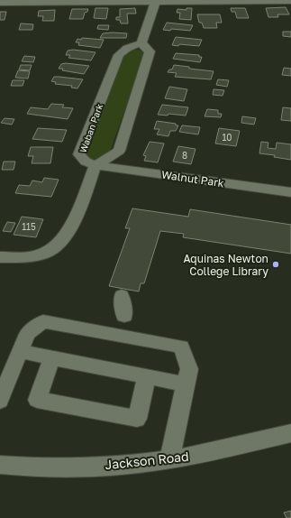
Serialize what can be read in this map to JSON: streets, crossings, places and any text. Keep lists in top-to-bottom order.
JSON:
{
  "streets": {
    "street": ["Waban Park", "Walnut Park", "Jackson Road"]
  },
  "crossings": [
    ["Waban Park", "Walnut Park"]
  ],
  "places": ["Aquinas Newton College Library"],
  "house_numbers": ["10", "8", "115"]
}
